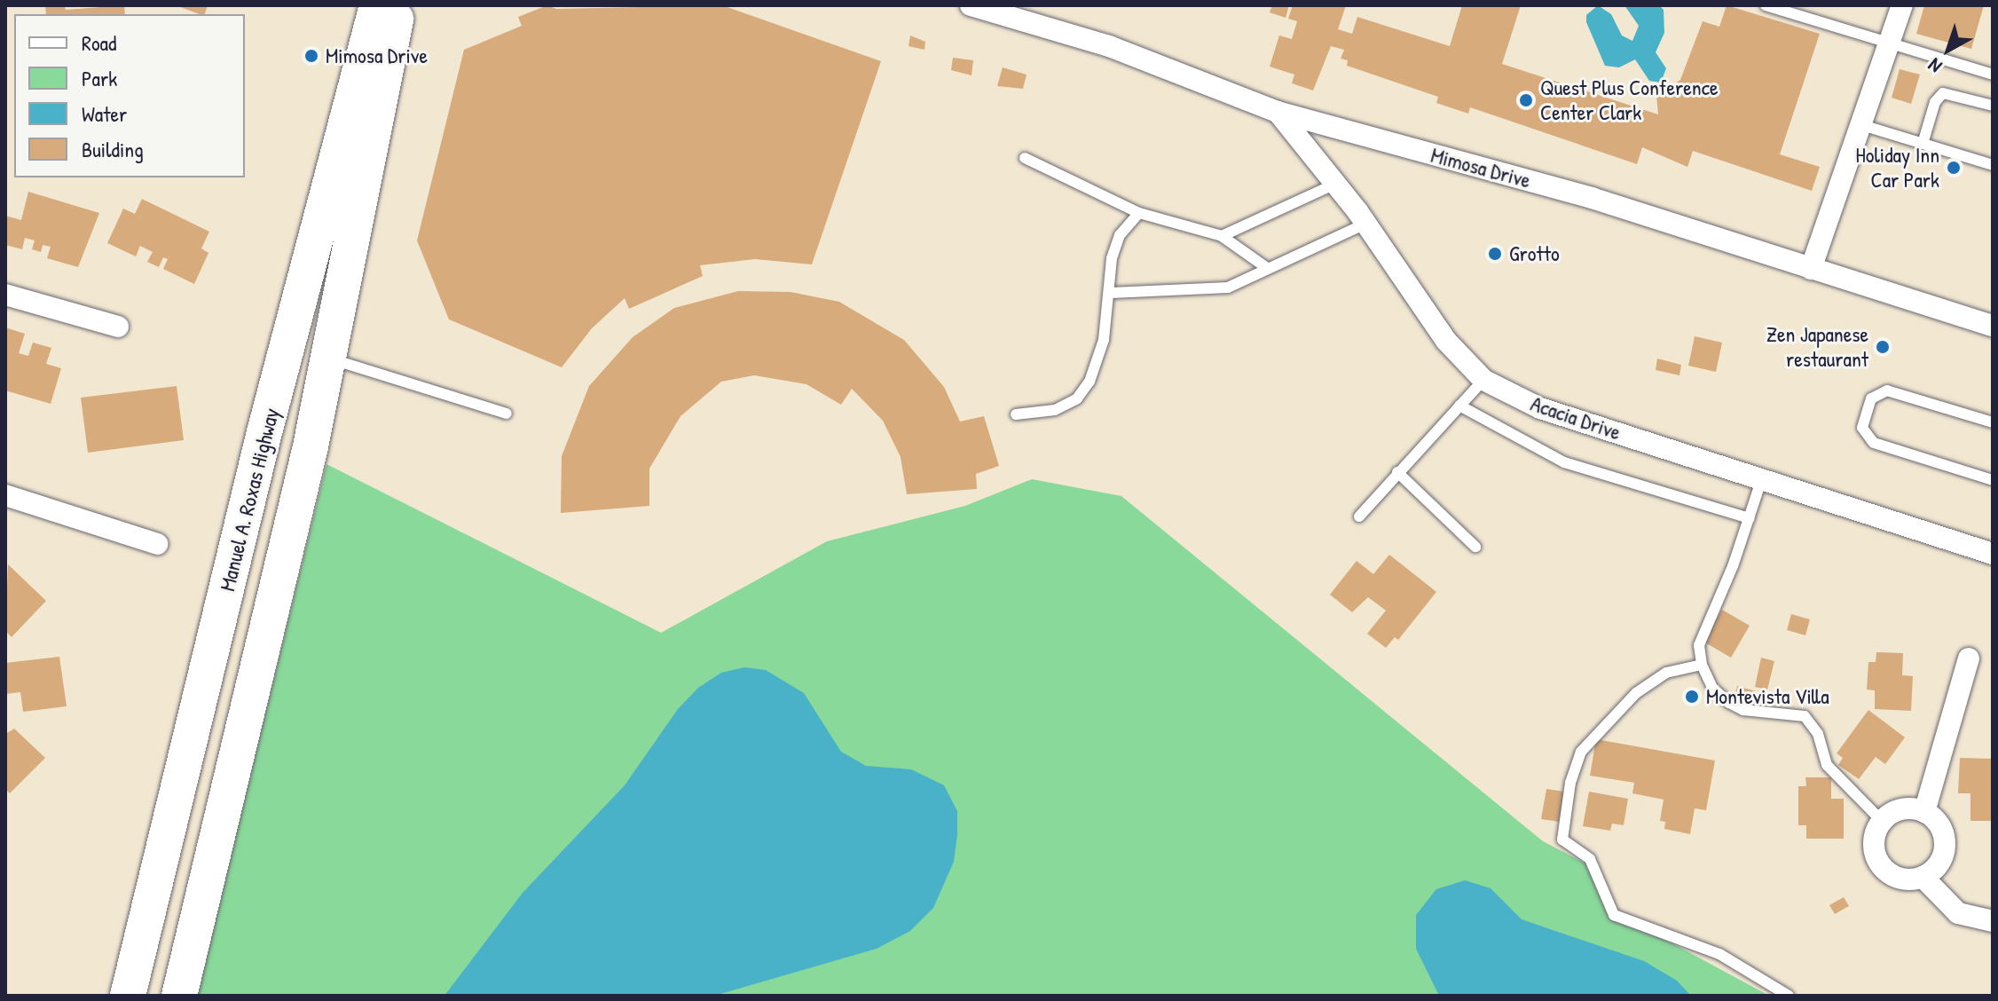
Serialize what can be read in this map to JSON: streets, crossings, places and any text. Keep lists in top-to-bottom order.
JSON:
{
  "streets": {
    "main road": ["Manuel A. Roxas Highway"],
    "street": ["Mimosa Drive", "Acacia Drive"]
  },
  "crossings": [
    ["Mimosa Drive", "Acacia Drive"]
  ],
  "places": [
    "Mimosa Drive",
    "Quest Plus Conference Center Clark",
    "Holiday Inn Car Park",
    "Grotto",
    "Zen Japanese restaurant",
    "Montevista Villa"
  ],
  "legend": [
    "Road",
    "Park",
    "Water",
    "Building"
  ],
  "north": "bottom left"
}
